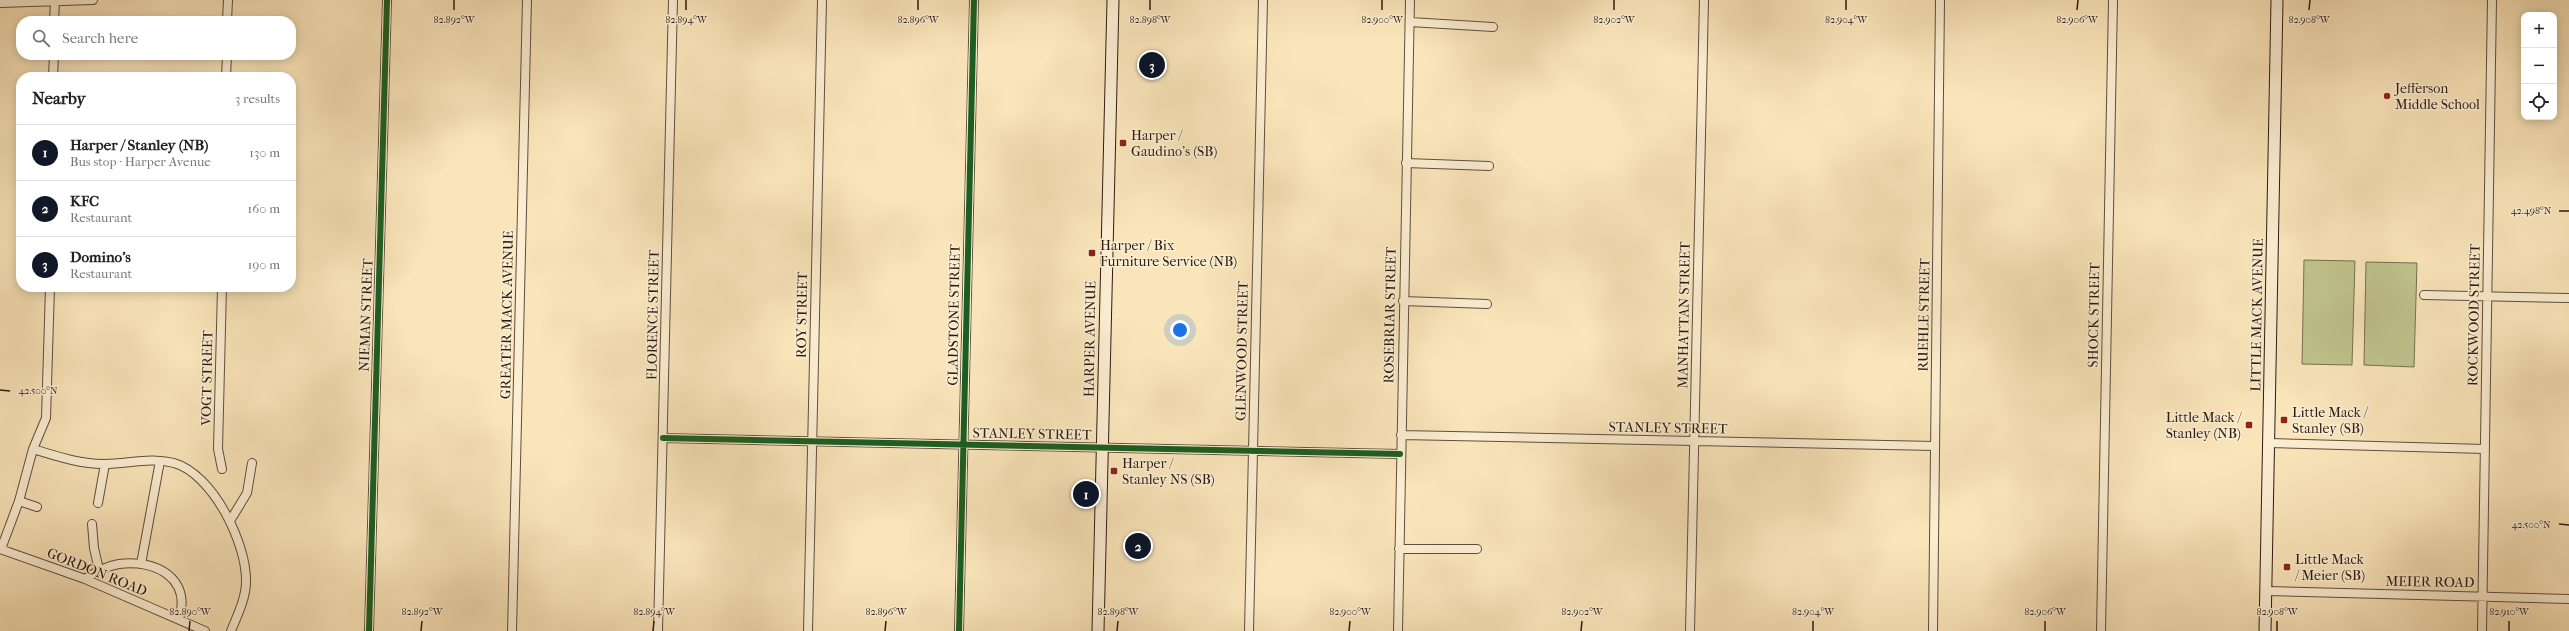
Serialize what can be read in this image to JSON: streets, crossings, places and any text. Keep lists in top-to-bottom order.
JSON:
{
  "streets": {
    "main road": ["LITTLE MACK AVENUE", "HARPER AVENUE"],
    "street": [
      "NIEMAN STREET",
      "GREATER MACK AVENUE",
      "FLORENCE STREET",
      "ROY STREET",
      "GLADSTONE STREET",
      "ROSEBRIAR STREET",
      "MANHATTAN STREET",
      "RUEHLE STREET",
      "SHOCK STREET",
      "ROCKWOOD STREET",
      "GLENWOOD STREET",
      "VOGT STREET",
      "STANLEY STREET",
      "GORDON ROAD",
      "MEIER ROAD"
    ]
  },
  "crossings": [
    ["FLORENCE STREET", "STANLEY STREET"],
    ["ROY STREET", "STANLEY STREET"],
    ["GLADSTONE STREET", "STANLEY STREET"],
    ["ROSEBRIAR STREET", "STANLEY STREET"],
    ["MANHATTAN STREET", "STANLEY STREET"],
    ["RUEHLE STREET", "STANLEY STREET"],
    ["LITTLE MACK AVENUE", "MEIER ROAD"],
    ["ROCKWOOD STREET", "MEIER ROAD"],
    ["HARPER AVENUE", "STANLEY STREET"],
    ["GLENWOOD STREET", "STANLEY STREET"]
  ],
  "places": {
    "other": ["Jefferson Middle School"],
    "transit": [
      "Harper / Gaudino's (SB)",
      "Harper / Bix Furniture Service (NB)",
      "Little Mack / Stanley (SB)",
      "Little Mack / Stanley (NB)",
      "Harper / Stanley NS (SB)",
      "Little Mack / Meier (SB)"
    ]
  },
  "page": {
    "map_buttons": ["+", "−"],
    "search": "Search here",
    "pins": ["3", "1", "2"],
    "heading": ["Nearby", "3 results"],
    "list": [
      {
        "mark": "1",
        "name": "Harper / Stanley (NB)",
        "note": "Bus stop · Harper Avenue",
        "value": "130 m"
      },
      {
        "mark": "2",
        "name": "KFC",
        "note": "Restaurant",
        "value": "160 m"
      },
      {
        "mark": "3",
        "name": "Domino's",
        "note": "Restaurant",
        "value": "190 m"
      }
    ]
  },
  "coordinates": [
    "82.892°W",
    "82.894°W",
    "82.896°W",
    "82.898°W",
    "82.900°W",
    "82.902°W",
    "82.904°W",
    "82.906°W",
    "82.908°W",
    "42.498°N",
    "42.500°N",
    "82.890°W",
    "82.910°W"
  ]
}
